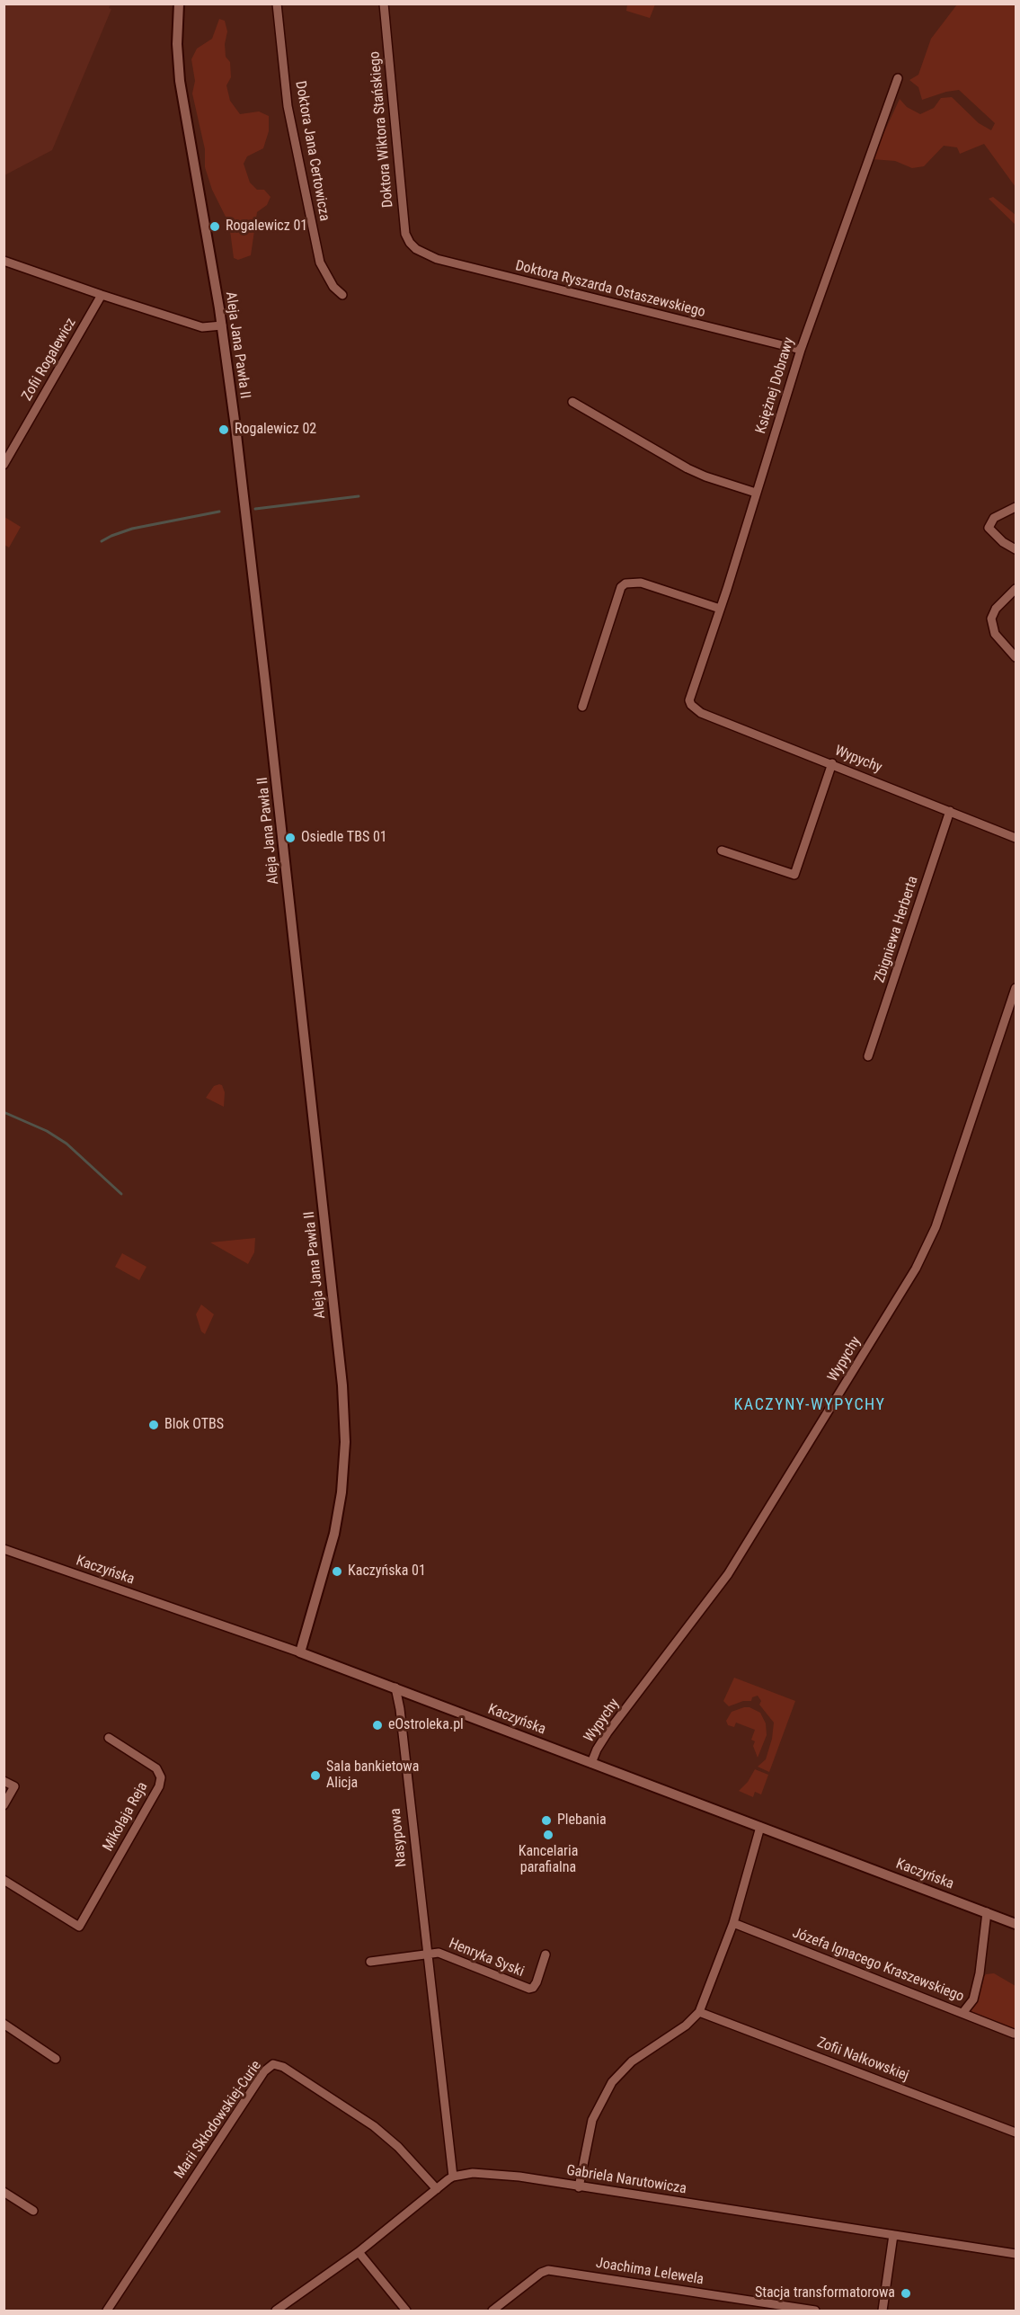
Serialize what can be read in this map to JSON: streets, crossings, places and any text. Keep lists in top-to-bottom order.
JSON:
{
  "streets": {
    "street": [
      "Doktora Wiktora Stańskiego",
      "Doktora Jana Certowicza",
      "Doktora Ryszarda Ostaszewskiego",
      "Aleja Jana Pawła II",
      "Zofii Rogalewicz",
      "Księżnej Dobrawy",
      "Wypychy",
      "Zbigniewa Herberta",
      "Kaczyńska",
      "Mikołaja Reja",
      "Nasypowa",
      "Henryka Syski",
      "Józefa Ignacego Kraszewskiego",
      "Zofii Nałkowskiej",
      "Marii Skłodowskiej-Curie",
      "Gabriela Narutowicza",
      "Joachima Lelewela"
    ]
  },
  "crossings": [
    ["Doktora Wiktora Stańskiego", "Doktora Ryszarda Ostaszewskiego"],
    ["Doktora Ryszarda Ostaszewskiego", "Księżnej Dobrawy"],
    ["Aleja Jana Pawła II", "Kaczyńska"],
    ["Księżnej Dobrawy", "Wypychy"],
    ["Wypychy", "Zbigniewa Herberta"],
    ["Wypychy", "Kaczyńska"],
    ["Kaczyńska", "Nasypowa"],
    ["Nasypowa", "Henryka Syski"],
    ["Nasypowa", "Gabriela Narutowicza"]
  ],
  "districts": ["KACZYNY-WYPYCHY"],
  "places": [
    "Rogalewicz 01",
    "Rogalewicz 02",
    "Osiedle TBS 01",
    "Blok OTBS",
    "Kaczyńska 01",
    "eOstroleka.pl",
    "Sala bankietowa Alicja",
    "Plebania",
    "Kancelaria parafialna",
    "Stacja transformatorowa"
  ]
}
